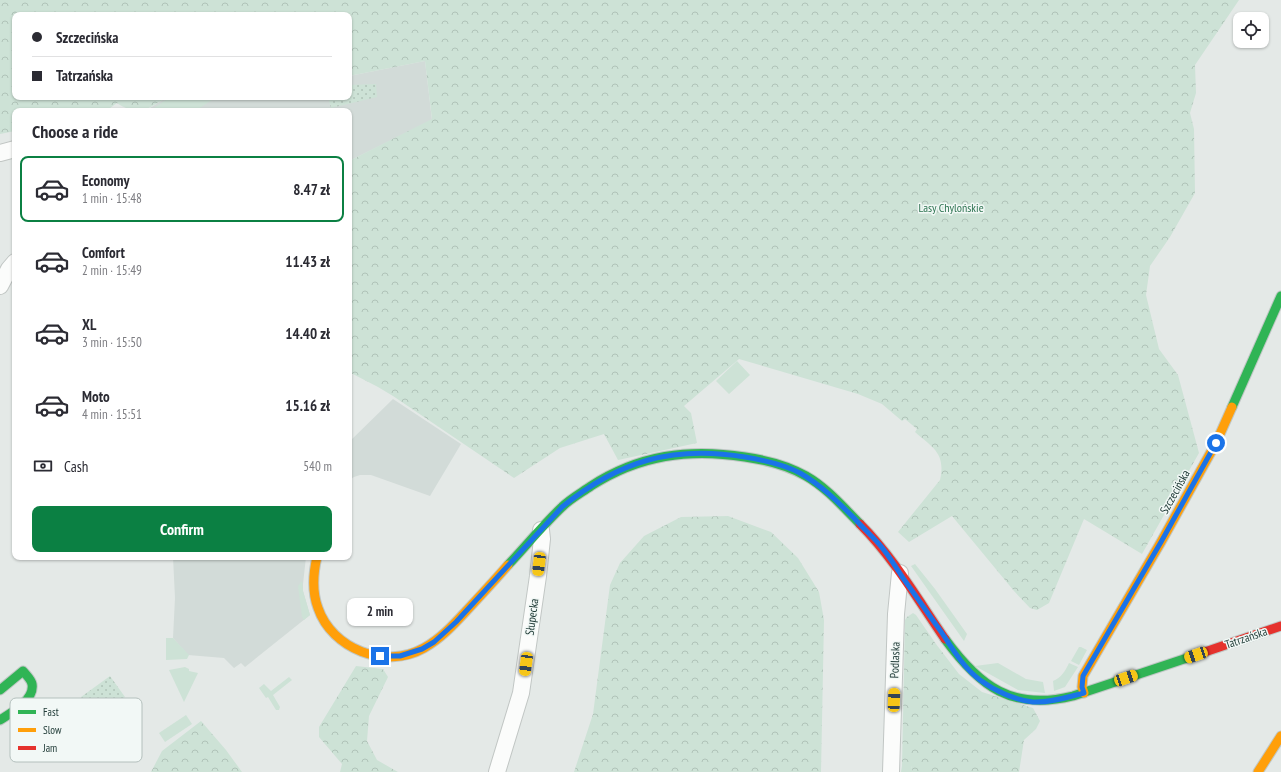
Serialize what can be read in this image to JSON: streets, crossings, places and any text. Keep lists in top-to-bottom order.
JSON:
{
  "streets": {
    "street": [
      "Szczecińska",
      "Słupecka",
      "Tatrzańska",
      "Podlaska"
    ]
  },
  "crossings": [
    ["Szczecińska", "Tatrzańska"],
    ["Słupecka", "Tatrzańska"],
    ["Tatrzańska", "Podlaska"]
  ],
  "parks": ["Lasy Chylońskie"],
  "legend": ["Fast", "Slow", "Jam"],
  "page": {
    "banner": ["Szczecińska", "Tatrzańska"],
    "heading": "Choose a ride",
    "list": [
      {
        "name": "Economy",
        "note": "1 min · 15:48",
        "value": "8.47 zł"
      },
      {
        "name": "Comfort",
        "note": "2 min · 15:49",
        "value": "11.43 zł"
      },
      {
        "name": "XL",
        "note": "3 min · 15:50",
        "value": "14.40 zł"
      },
      {
        "name": "Moto",
        "note": "4 min · 15:51",
        "value": "15.16 zł"
      }
    ],
    "pay": ["Cash", "540 m"],
    "buttons": "Confirm",
    "bubble": "2 min"
  }
}
